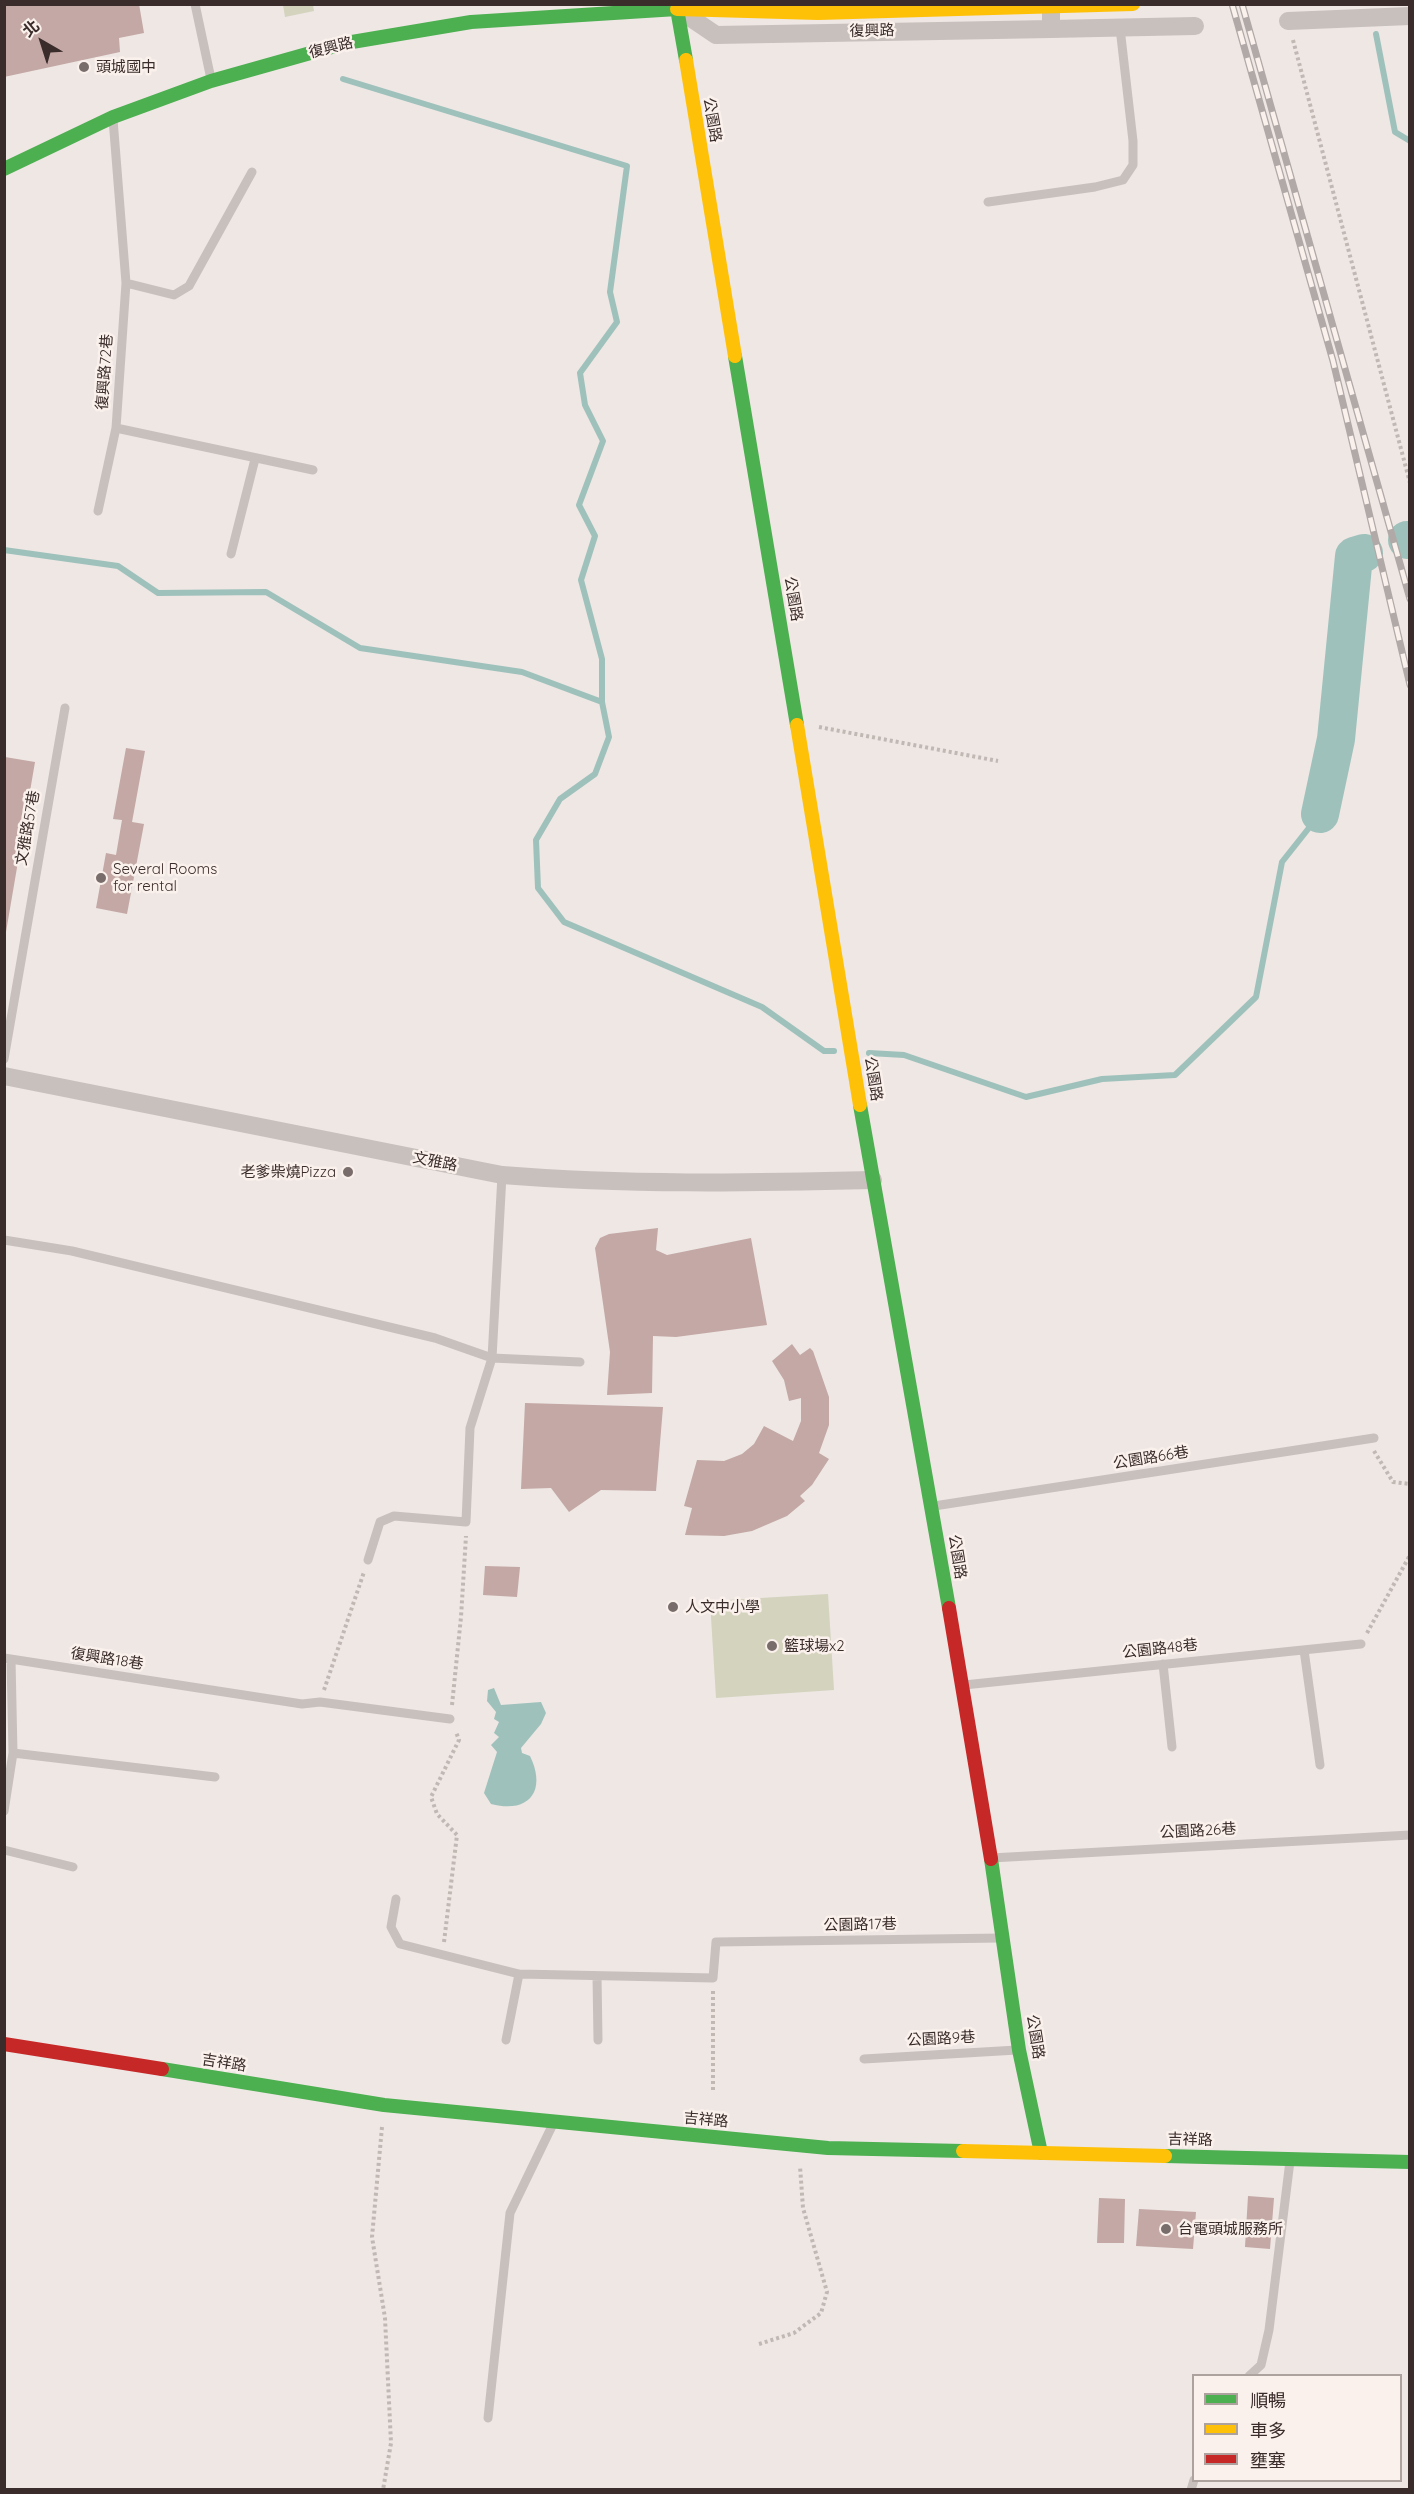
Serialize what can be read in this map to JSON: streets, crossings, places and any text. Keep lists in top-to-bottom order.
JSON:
{
  "streets": {
    "street": [
      "復興路",
      "公園路",
      "文雅路",
      "吉祥路"
    ],
    "lane": [
      "復興路72巷",
      "文雅路57巷",
      "公園路66巷",
      "公園路48巷",
      "復興路18巷",
      "公園路26巷",
      "公園路17巷",
      "公園路9巷"
    ]
  },
  "crossings": [
    ["復興路", "公園路"],
    ["復興路", "復興路72巷"],
    ["公園路", "文雅路"],
    ["公園路", "公園路66巷"],
    ["公園路", "公園路48巷"],
    ["公園路", "公園路26巷"],
    ["公園路", "公園路17巷"],
    ["公園路", "公園路9巷"],
    ["公園路", "吉祥路"]
  ],
  "places": [
    "頭城國中",
    "Several Rooms for rental",
    "老爹柴燒Pizza",
    "人文中小學",
    "籃球場x2",
    "台電頭城服務所"
  ],
  "legend": ["順暢", "車多", "壅塞"],
  "north": "top left"
}
